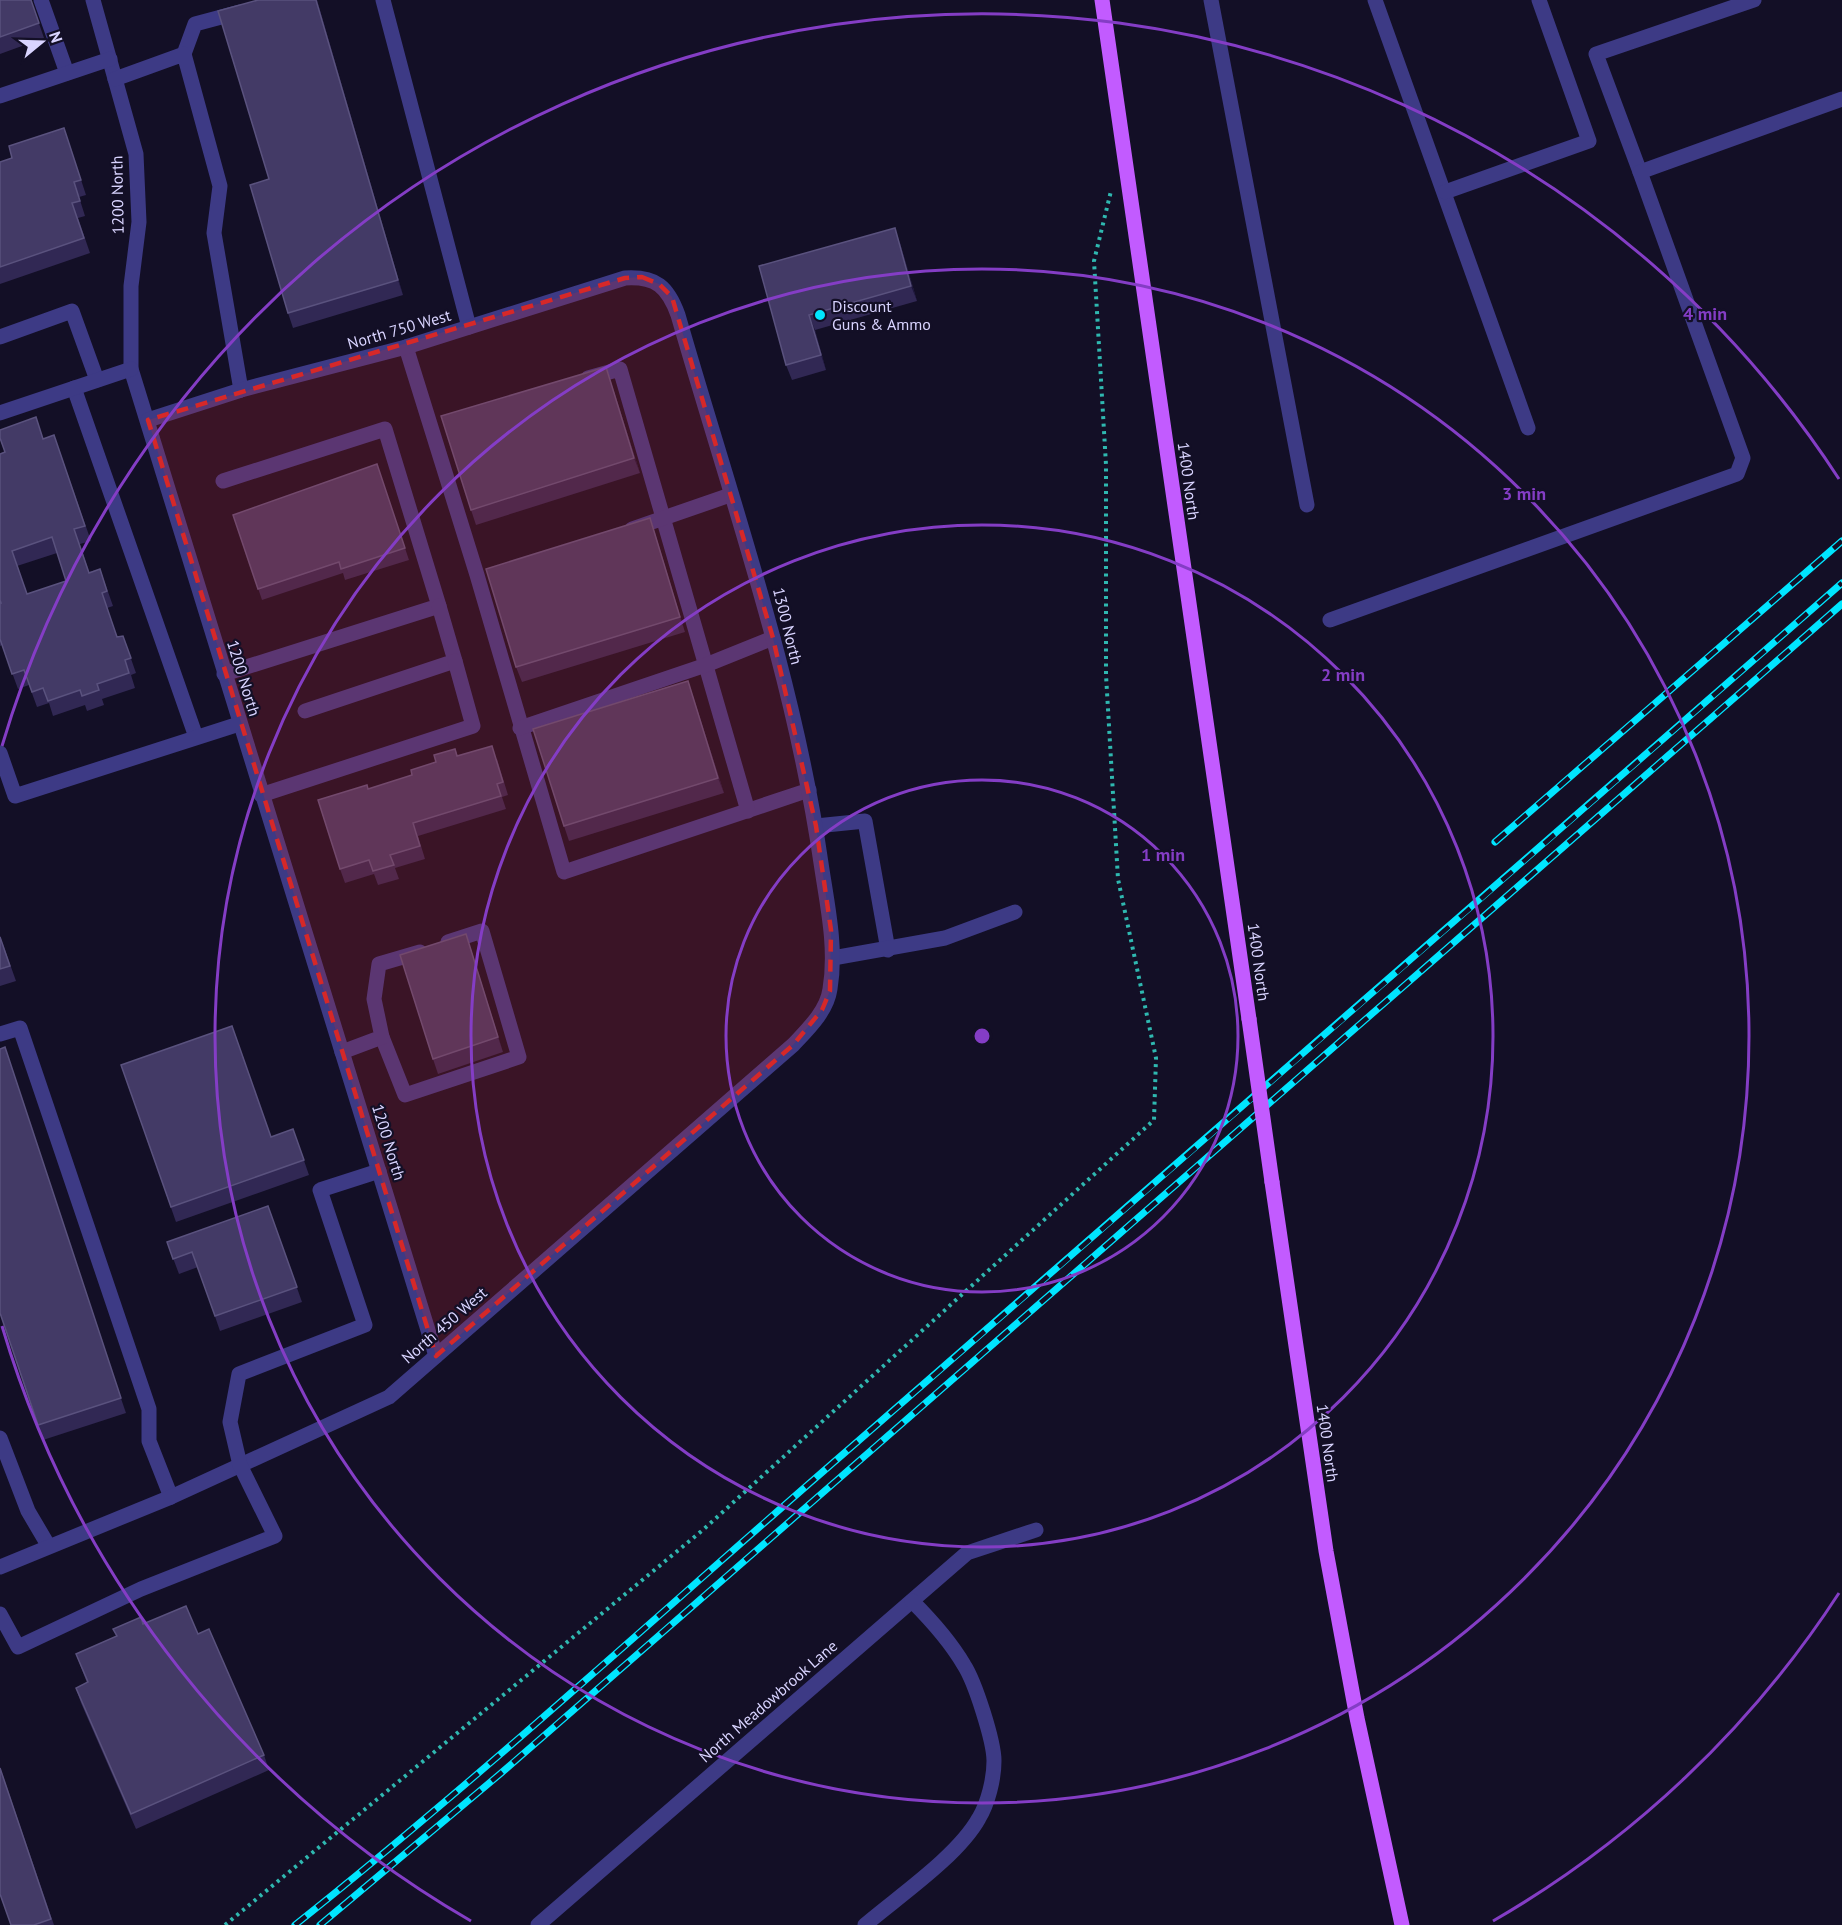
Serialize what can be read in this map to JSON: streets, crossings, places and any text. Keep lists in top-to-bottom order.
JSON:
{
  "streets": {
    "main road": ["1400 North"],
    "street": [
      "1200 North",
      "North 750 West",
      "1300 North",
      "North 450 West",
      "North Meadowbrook Lane"
    ]
  },
  "crossings": [
    ["1200 North", "North 750 West"],
    ["1200 North", "North 450 West"],
    ["North 750 West", "1300 North"],
    ["1300 North", "North 450 West"]
  ],
  "places": ["Discount Guns & Ammo"],
  "north": "right",
  "rings": [
    "4 min",
    "3 min",
    "2 min",
    "1 min"
  ]
}
